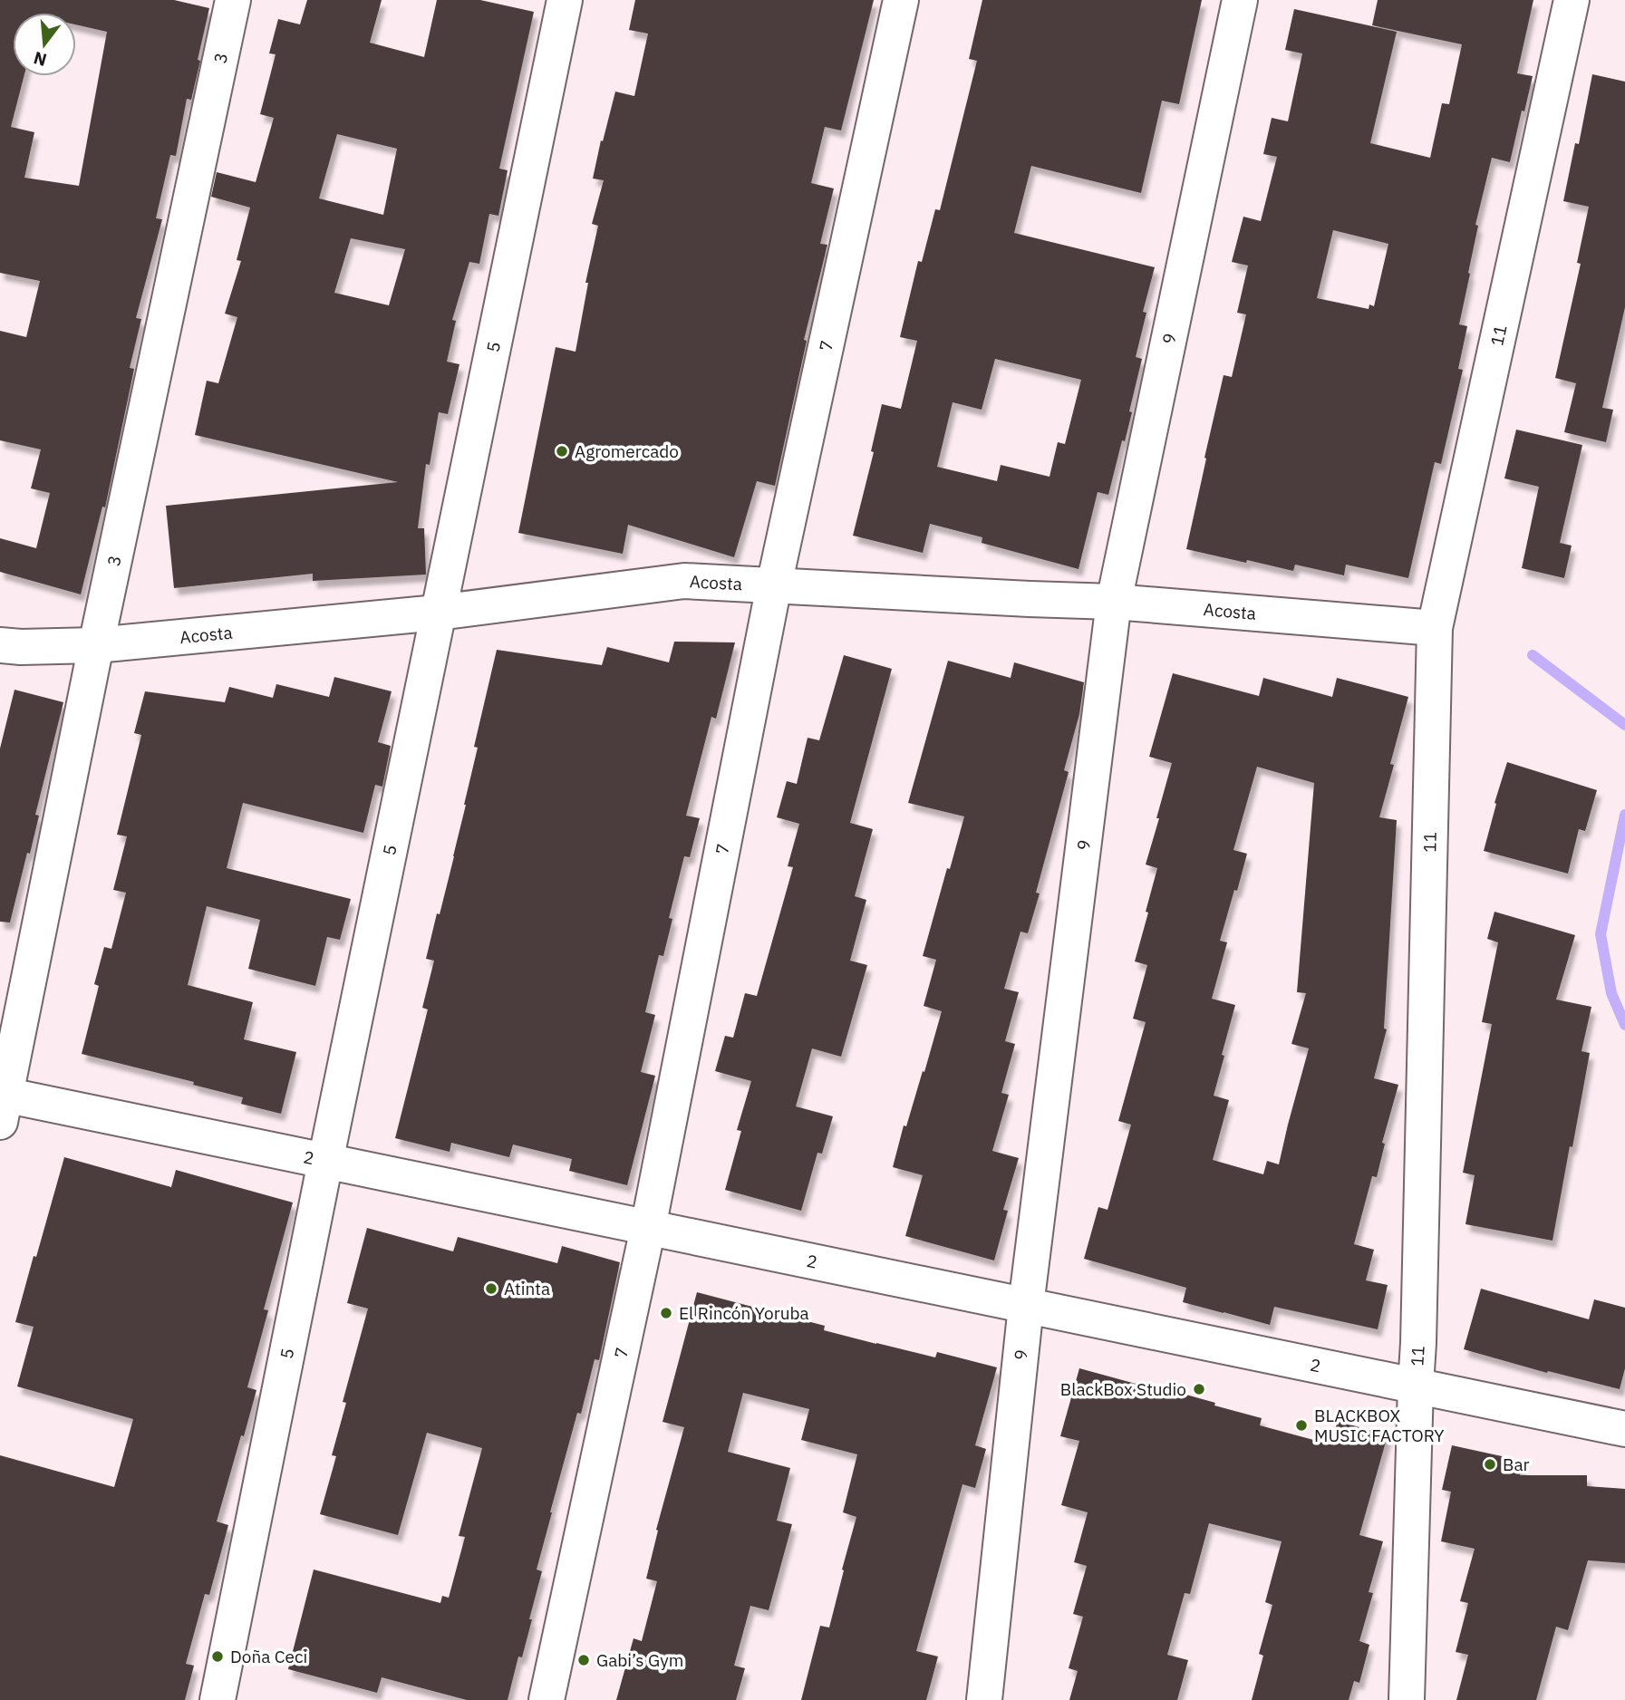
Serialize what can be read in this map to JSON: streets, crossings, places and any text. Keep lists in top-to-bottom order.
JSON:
{
  "streets": {
    "street": [
      "3",
      "11",
      "9",
      "5",
      "7",
      "Acosta",
      "2"
    ]
  },
  "crossings": [
    ["3", "Acosta"],
    ["3", "2"],
    ["11", "Acosta"],
    ["11", "2"],
    ["9", "Acosta"],
    ["9", "2"],
    ["5", "Acosta"],
    ["5", "2"],
    ["7", "Acosta"],
    ["7", "2"]
  ],
  "places": [
    "Agromercado",
    "Atinta",
    "El Rincón Yoruba",
    "BlackBox Studio",
    "BLACKBOX MUSIC FACTORY",
    "Bar",
    "Doña Ceci",
    "Gabi’s Gym"
  ],
  "north": "bottom"
}
